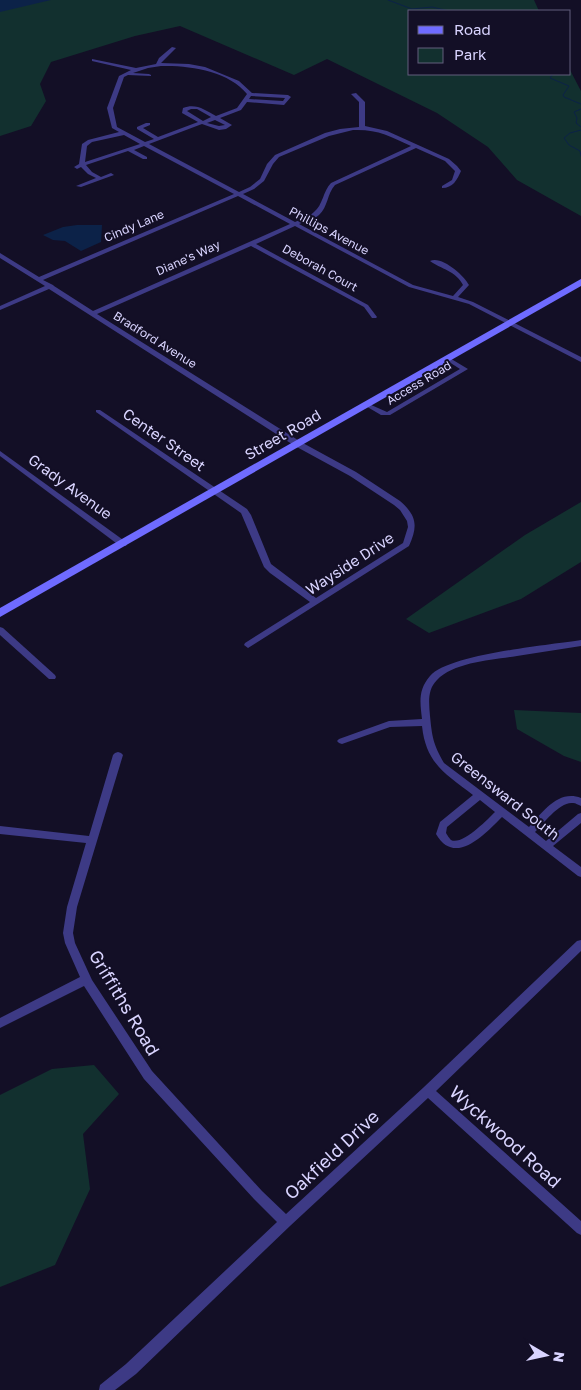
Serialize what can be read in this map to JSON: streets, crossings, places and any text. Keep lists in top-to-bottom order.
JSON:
{
  "streets": {
    "main road": ["Street Road"],
    "street": [
      "Cindy Lane",
      "Phillips Avenue",
      "Diane's Way",
      "Deborah Court",
      "Bradford Avenue",
      "Access Road",
      "Center Street",
      "Grady Avenue",
      "Wayside Drive",
      "Greensward South",
      "Griffiths Road",
      "Wyckwood Road",
      "Oakfield Drive"
    ]
  },
  "crossings": [
    ["Cindy Lane", "Phillips Avenue"],
    ["Cindy Lane", "Diane's Way"],
    ["Cindy Lane", "Bradford Avenue"],
    ["Phillips Avenue", "Diane's Way"],
    ["Phillips Avenue", "Street Road"],
    ["Diane's Way", "Deborah Court"],
    ["Diane's Way", "Bradford Avenue"],
    ["Bradford Avenue", "Street Road"],
    ["Bradford Avenue", "Wayside Drive"],
    ["Access Road", "Street Road"],
    ["Street Road", "Center Street"],
    ["Street Road", "Grady Avenue"],
    ["Street Road", "Wayside Drive"],
    ["Center Street", "Wayside Drive"],
    ["Griffiths Road", "Oakfield Drive"],
    ["Wyckwood Road", "Oakfield Drive"]
  ],
  "legend": ["Road", "Park"],
  "north": "right"
}
